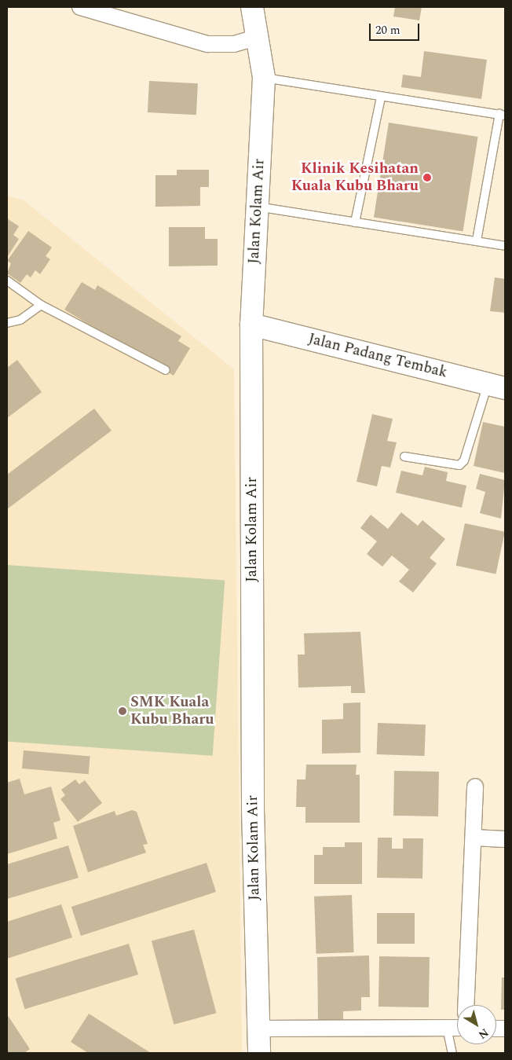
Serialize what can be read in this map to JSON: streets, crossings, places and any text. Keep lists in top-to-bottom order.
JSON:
{
  "streets": {
    "street": ["Jalan Kolam Air", "Jalan Padang Tembak"]
  },
  "crossings": [
    ["Jalan Kolam Air", "Jalan Padang Tembak"]
  ],
  "places": ["Klinik Kesihatan Kuala Kubu Bharu", "SMK Kuala Kubu Bharu"],
  "scale_bar": "20 m",
  "north": "bottom right"
}
